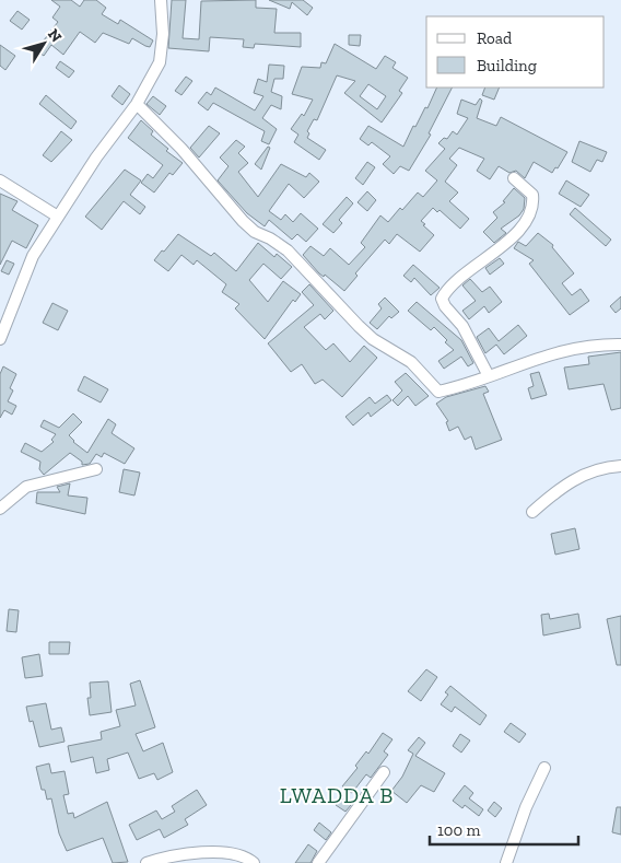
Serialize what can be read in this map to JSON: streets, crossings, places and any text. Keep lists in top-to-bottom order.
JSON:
{
  "districts": ["LWADDA B"],
  "legend": ["Road", "Building"],
  "scale_bar": "100 m",
  "north": "top right"
}
